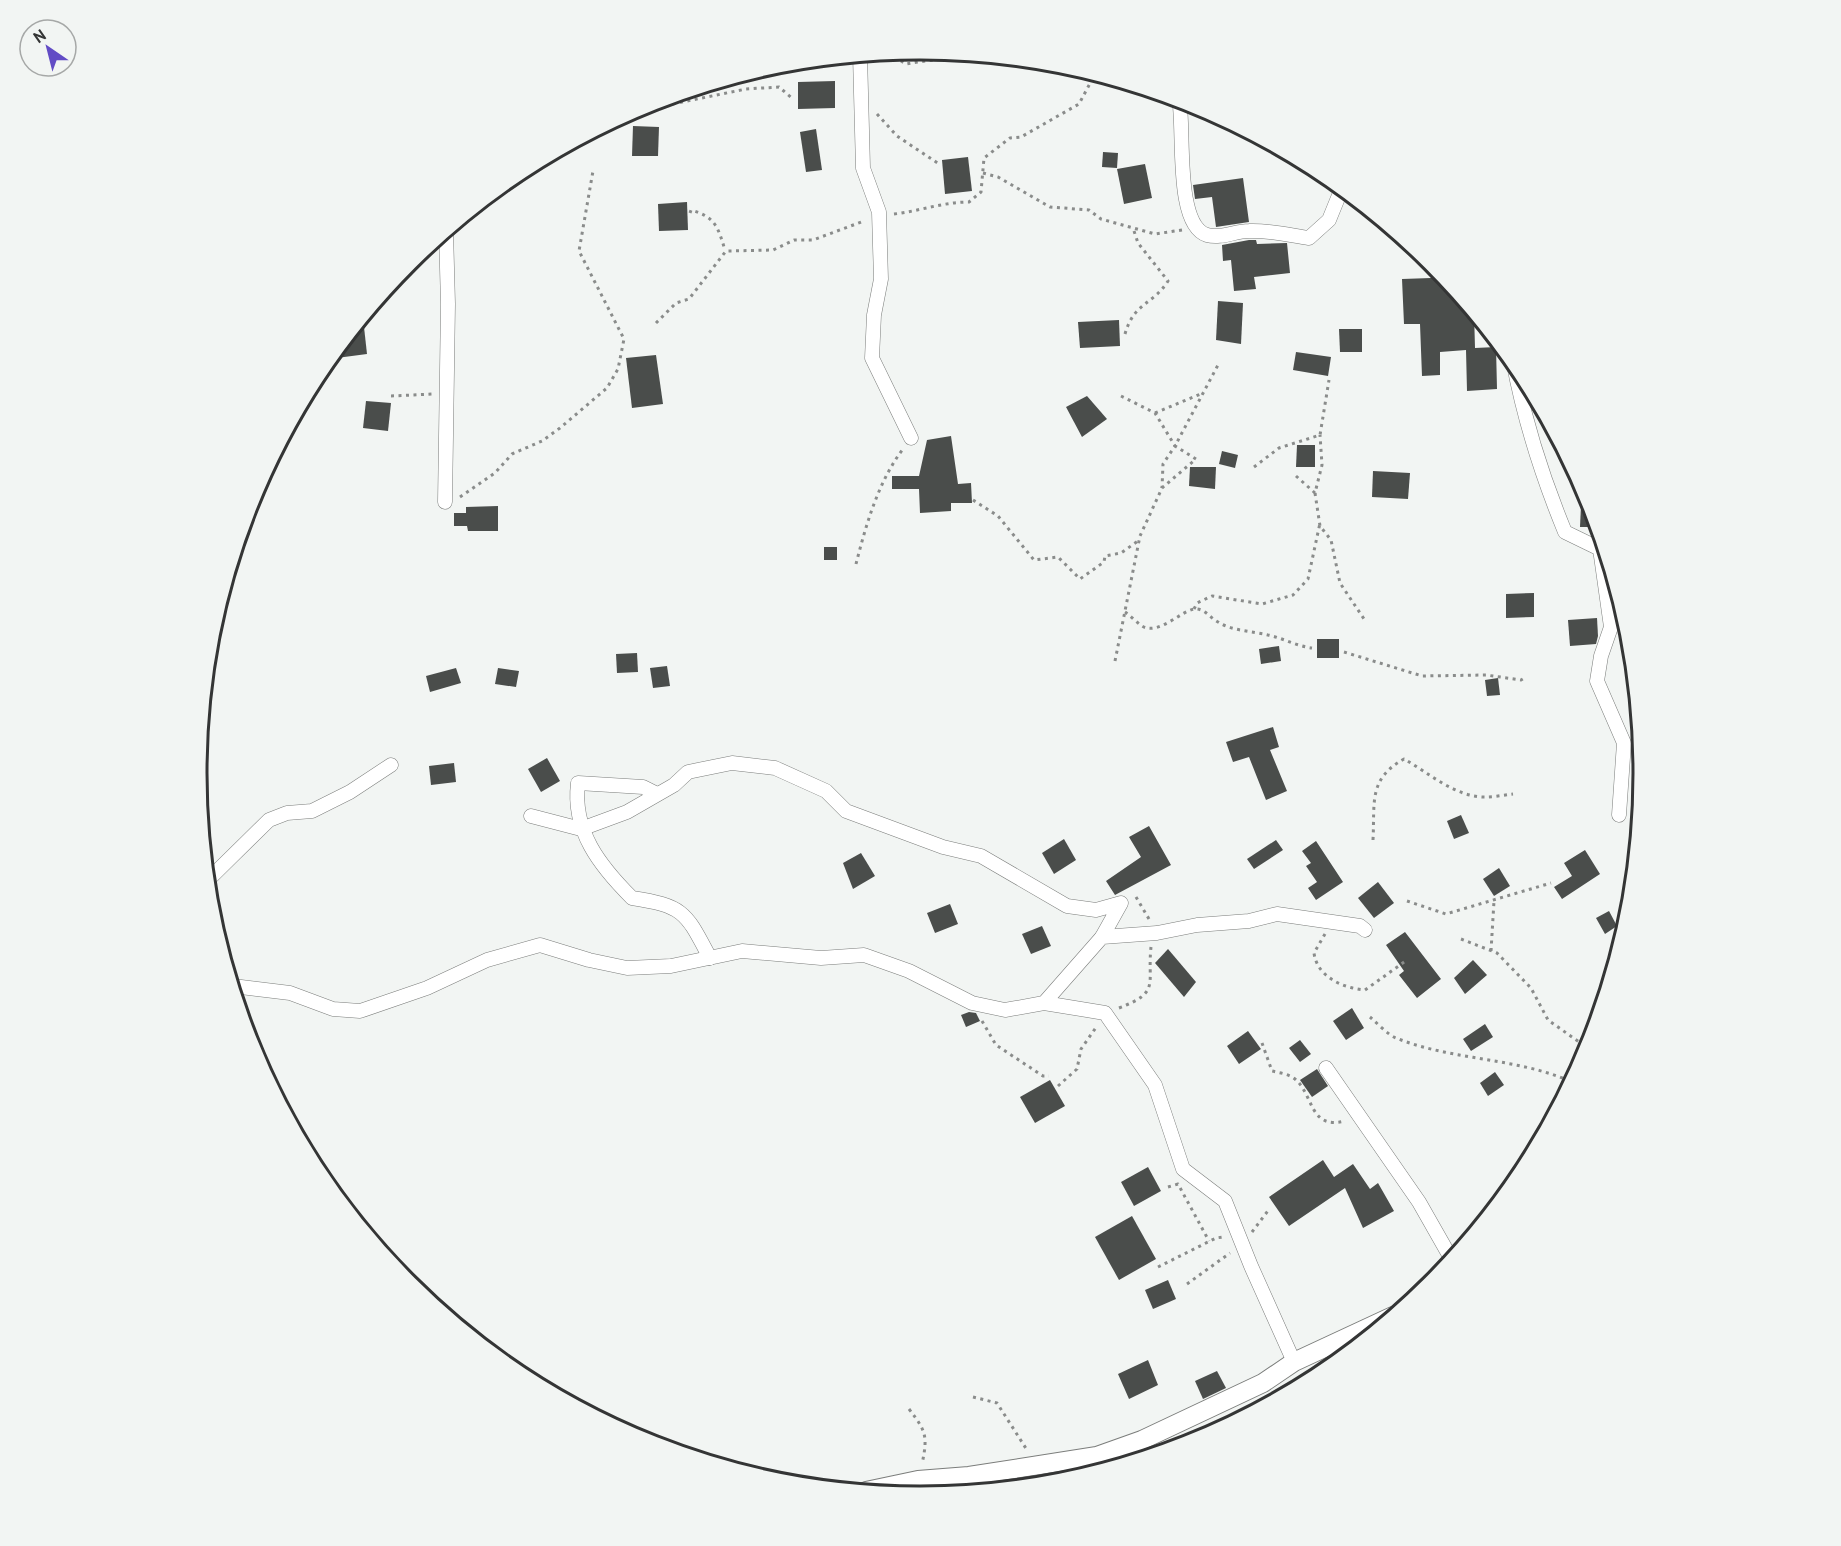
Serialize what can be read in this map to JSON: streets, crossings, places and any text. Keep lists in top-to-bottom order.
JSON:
{
  "north": "top left"
}
